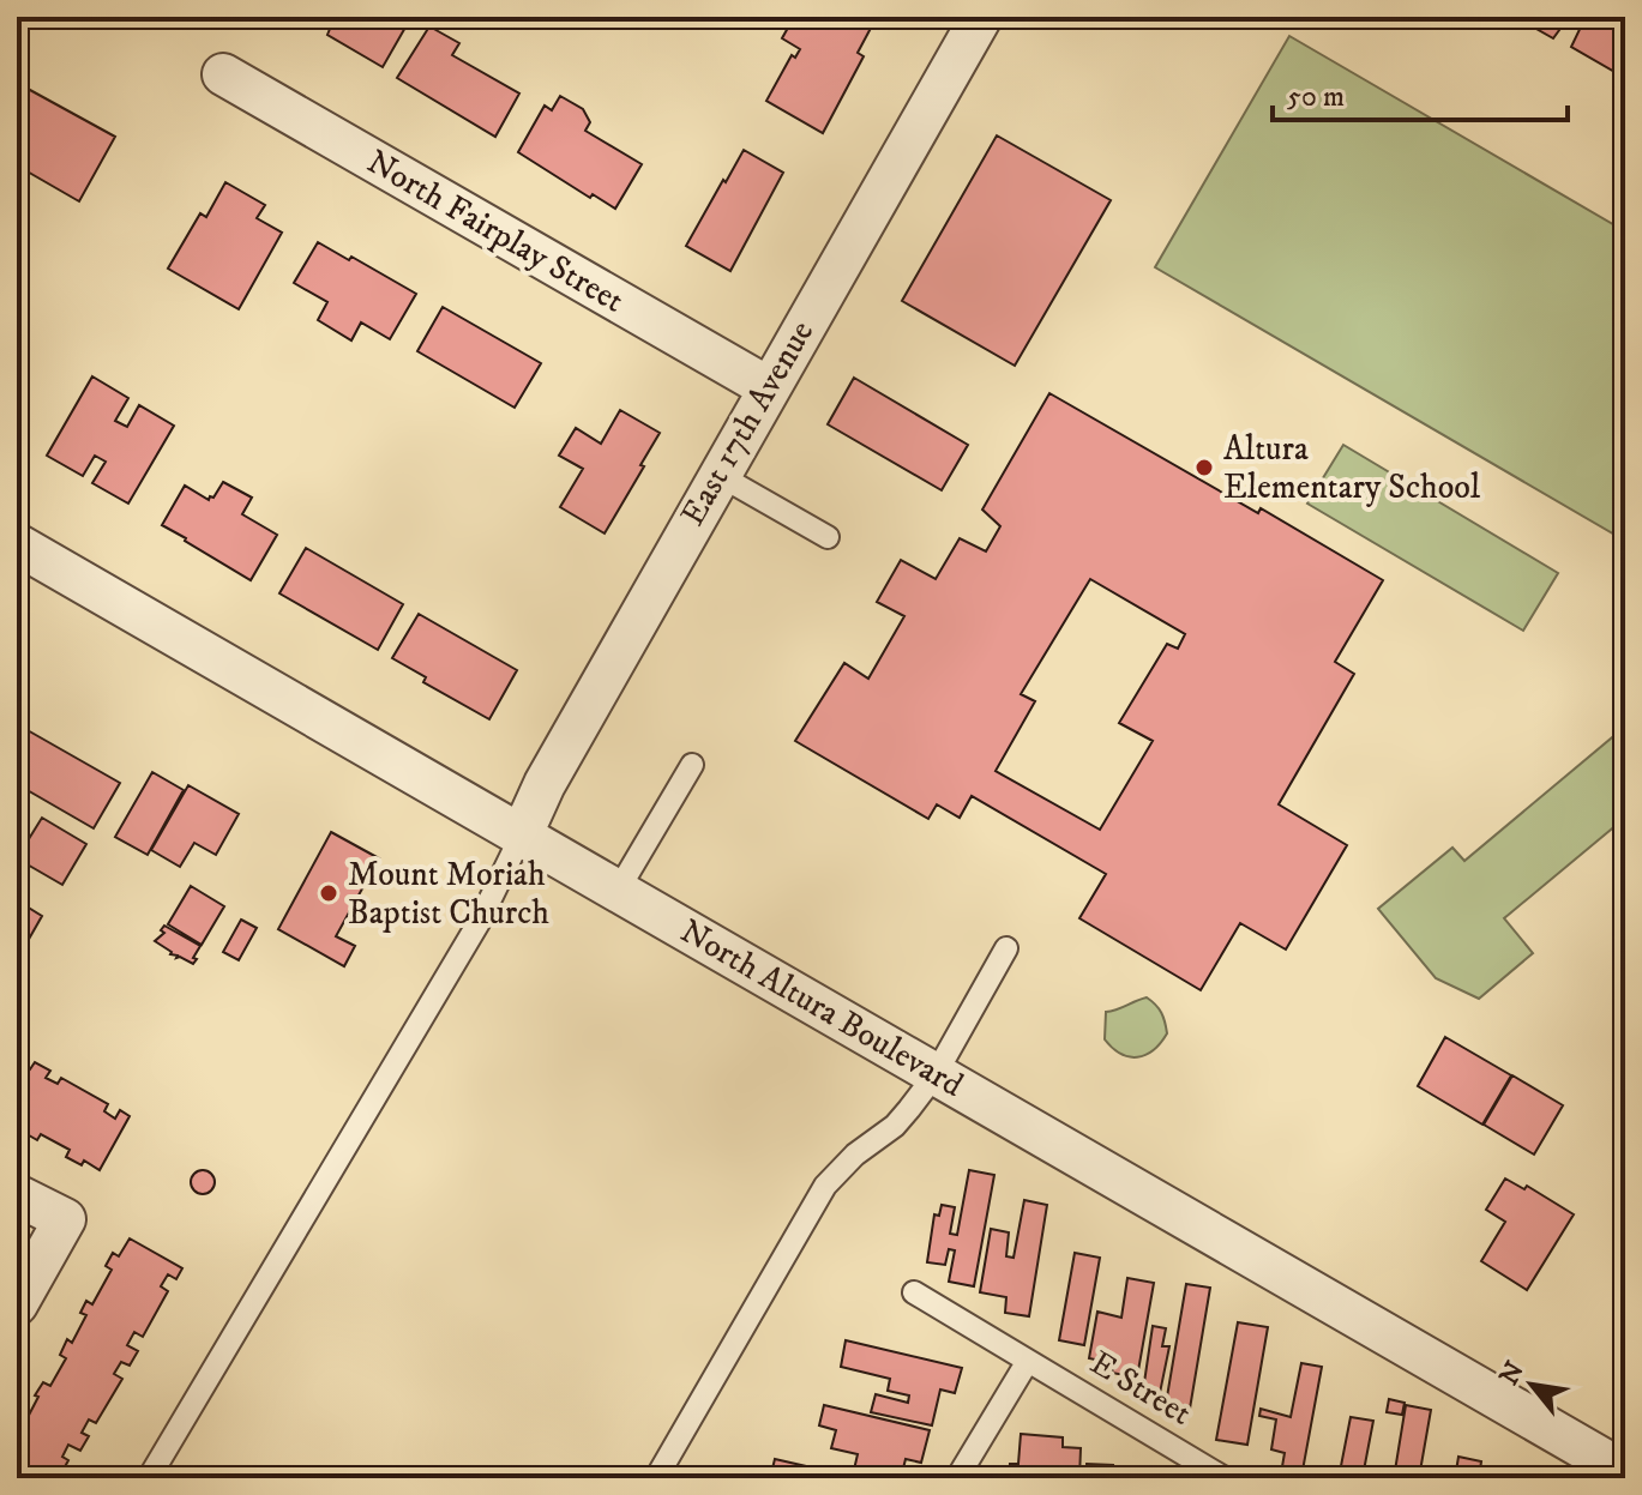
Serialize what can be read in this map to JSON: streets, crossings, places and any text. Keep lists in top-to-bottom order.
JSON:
{
  "streets": {
    "street": ["North Fairplay Street", "East 17th Avenue", "North Altura Boulevard"],
    "lane": ["E Street"]
  },
  "crossings": [
    ["North Fairplay Street", "East 17th Avenue"],
    ["East 17th Avenue", "North Altura Boulevard"]
  ],
  "places": ["Altura Elementary School", "Mount Moriah Baptist Church"],
  "scale_bar": "50 m",
  "north": "top left"
}
